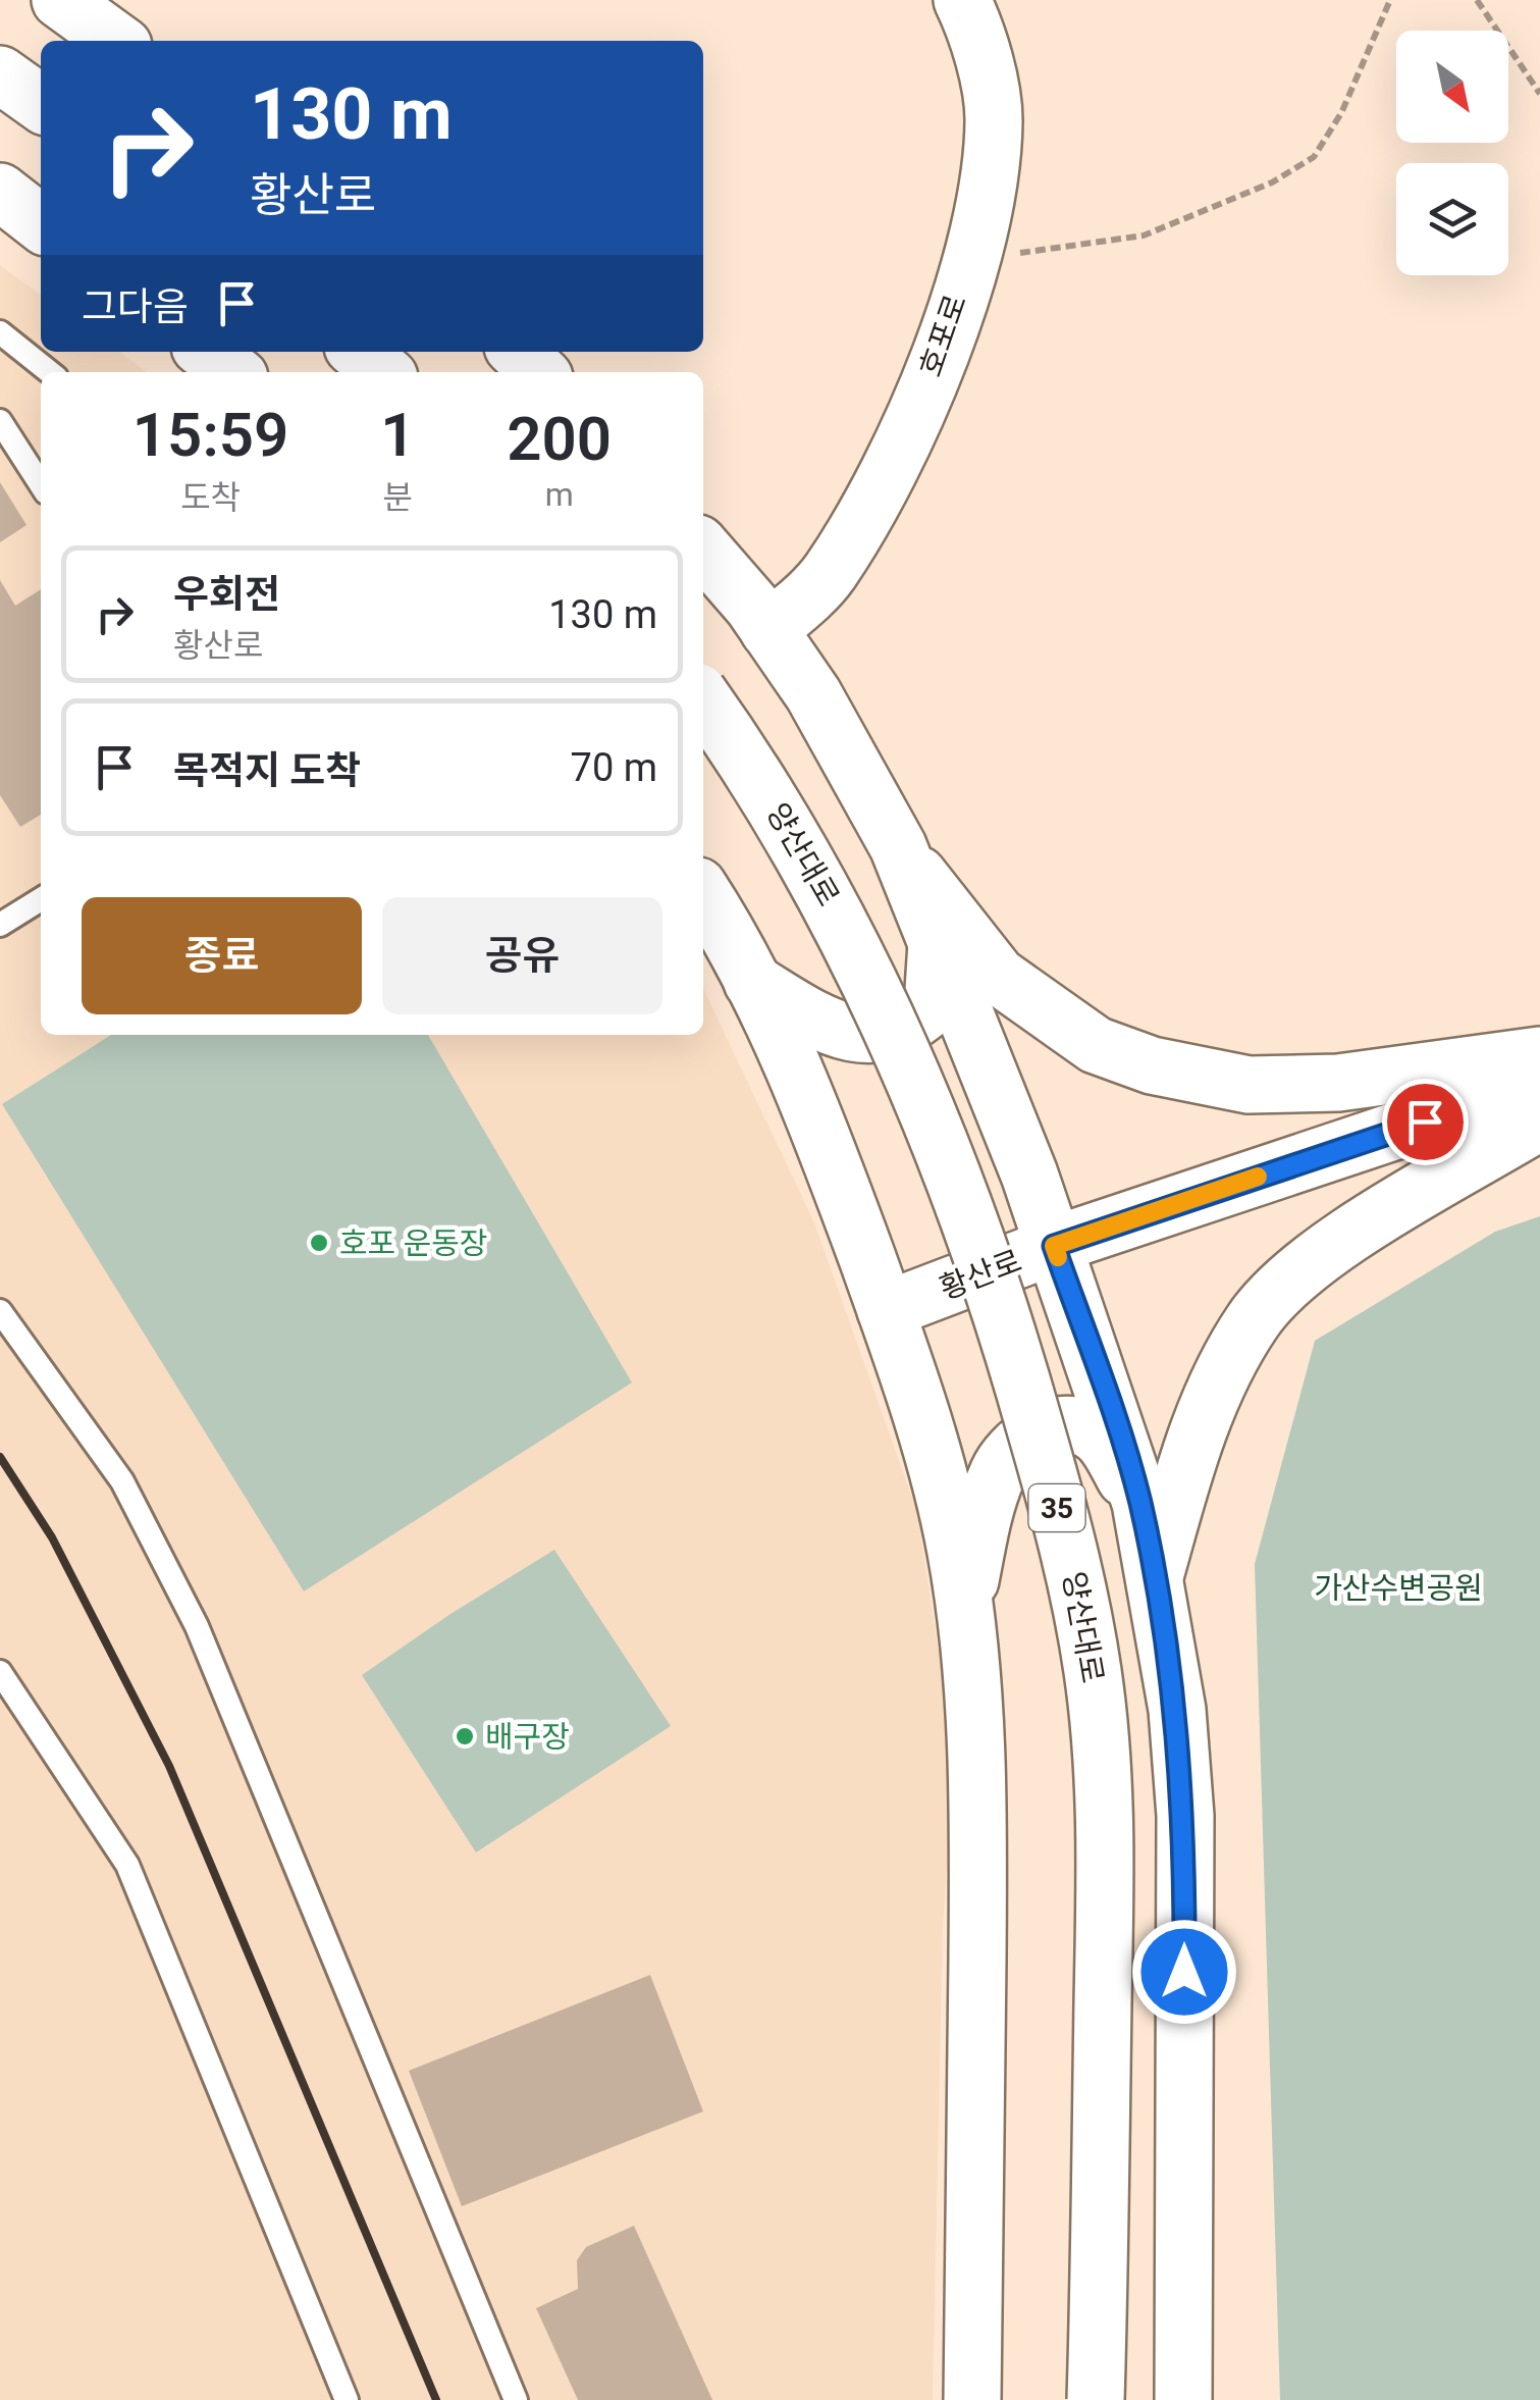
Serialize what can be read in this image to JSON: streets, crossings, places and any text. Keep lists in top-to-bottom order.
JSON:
{
  "streets": {
    "main road": [
      "호포로",
      "양산대로",
      "황산로",
      "35"
    ]
  },
  "parks": ["가산수변공원"],
  "places": ["호포 운동장", "배구장"],
  "north": "bottom right",
  "page": {
    "turn": ["130 m", "황산로"],
    "then": "그다음",
    "eta": [
      "15:59",
      "도착",
      "1",
      "분",
      "200",
      "m"
    ],
    "list": [
      {
        "name": "우회전",
        "note": "황산로",
        "value": "130 m"
      },
      {
        "name": "목적지 도착",
        "value": "70 m"
      }
    ],
    "buttons": ["종료", "공유"]
  }
}
